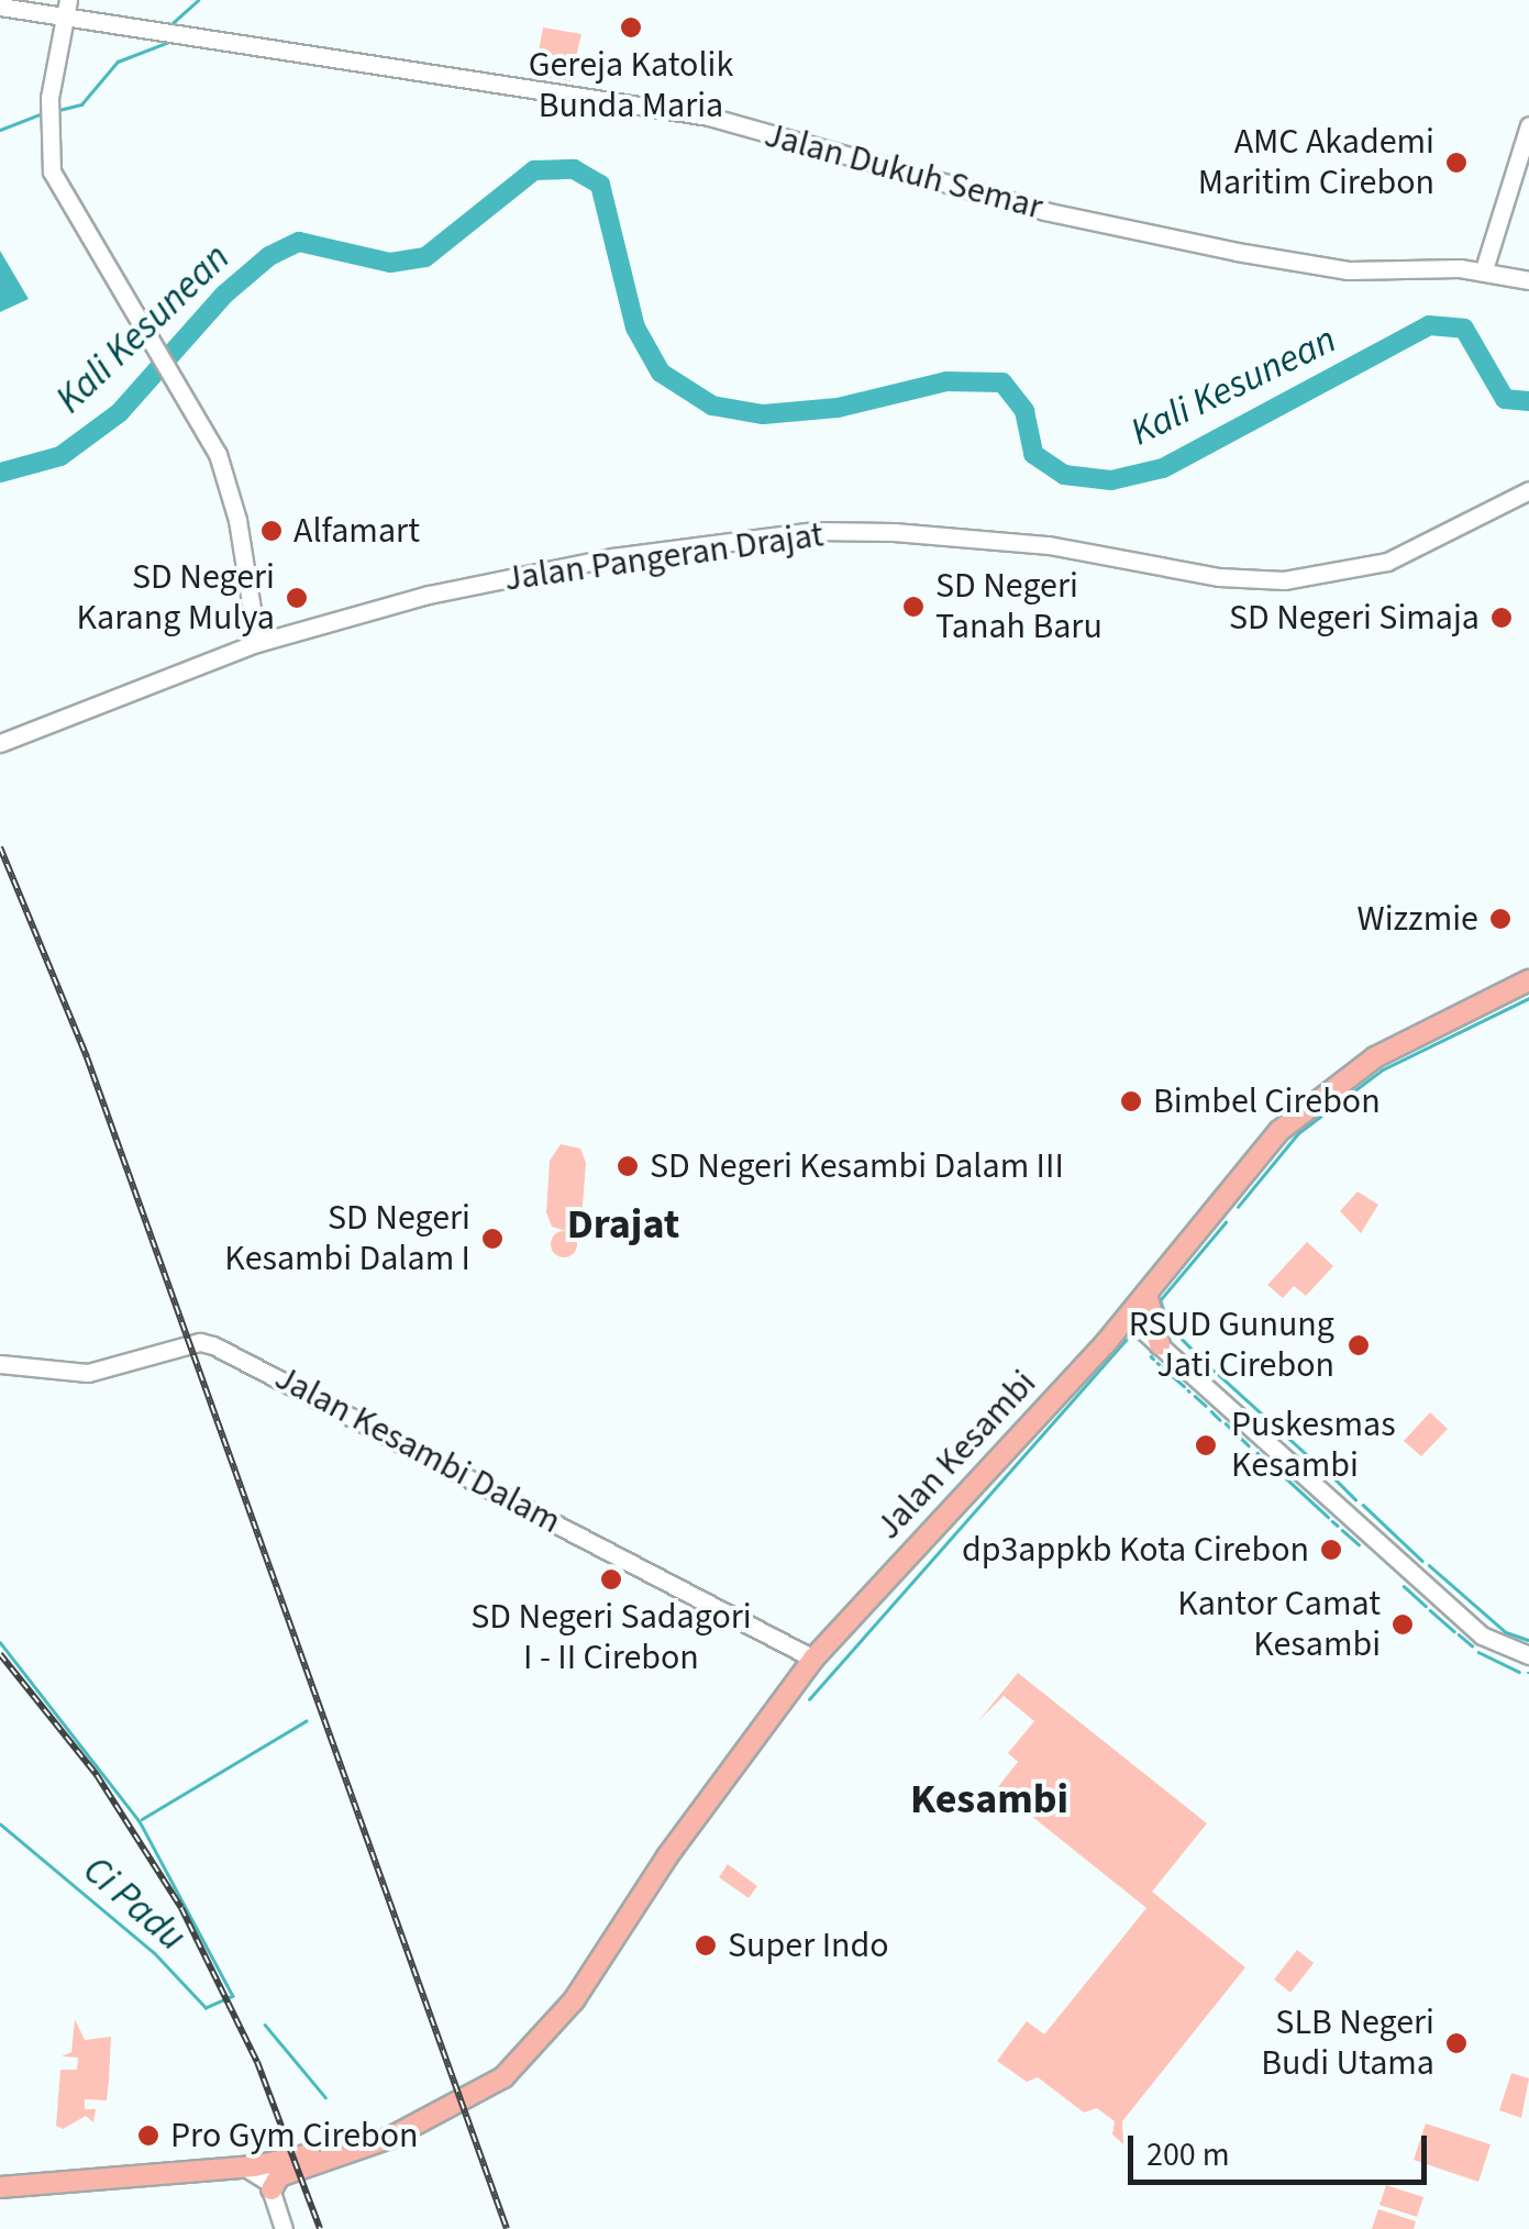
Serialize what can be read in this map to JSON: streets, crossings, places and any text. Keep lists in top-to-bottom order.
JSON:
{
  "streets": {
    "main road": ["Jalan Kesambi"],
    "street": ["Jalan Dukuh Semar", "Jalan Pangeran Drajat", "Jalan Kesambi Dalam"]
  },
  "crossings": [
    ["Jalan Kesambi Dalam", "Jalan Kesambi"]
  ],
  "districts": ["Drajat", "Kesambi"],
  "water": ["Kali Kesunean", "Ci Padu"],
  "places": [
    "Gereja Katolik Bunda Maria",
    "AMC Akademi Maritim Cirebon",
    "Alfamart",
    "SD Negeri Karang Mulya",
    "SD Negeri Tanah Baru",
    "SD Negeri Simaja",
    "Wizzmie",
    "Bimbel Cirebon",
    "SD Negeri Kesambi Dalam III",
    "SD Negeri Kesambi Dalam I",
    "RSUD Gunung Jati Cirebon",
    "Puskesmas Kesambi",
    "dp3appkb Kota Cirebon",
    "SD Negeri Sadagori I - II Cirebon",
    "Kantor Camat Kesambi",
    "Super Indo",
    "SLB Negeri Budi Utama",
    "Pro Gym Cirebon"
  ],
  "scale_bar": "200 m"
}
